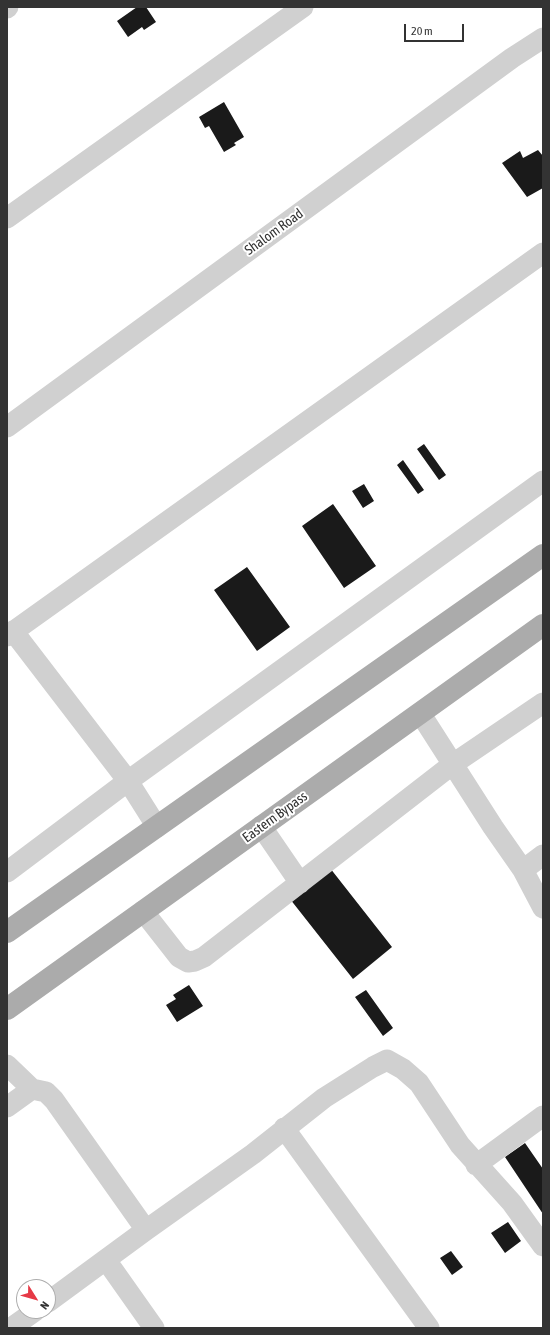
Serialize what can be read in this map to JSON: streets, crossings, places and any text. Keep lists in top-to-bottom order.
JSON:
{
  "streets": {
    "main road": ["Eastern Bypass"],
    "street": ["Shalom Road"]
  },
  "scale_bar": "20 m",
  "north": "bottom right"
}
